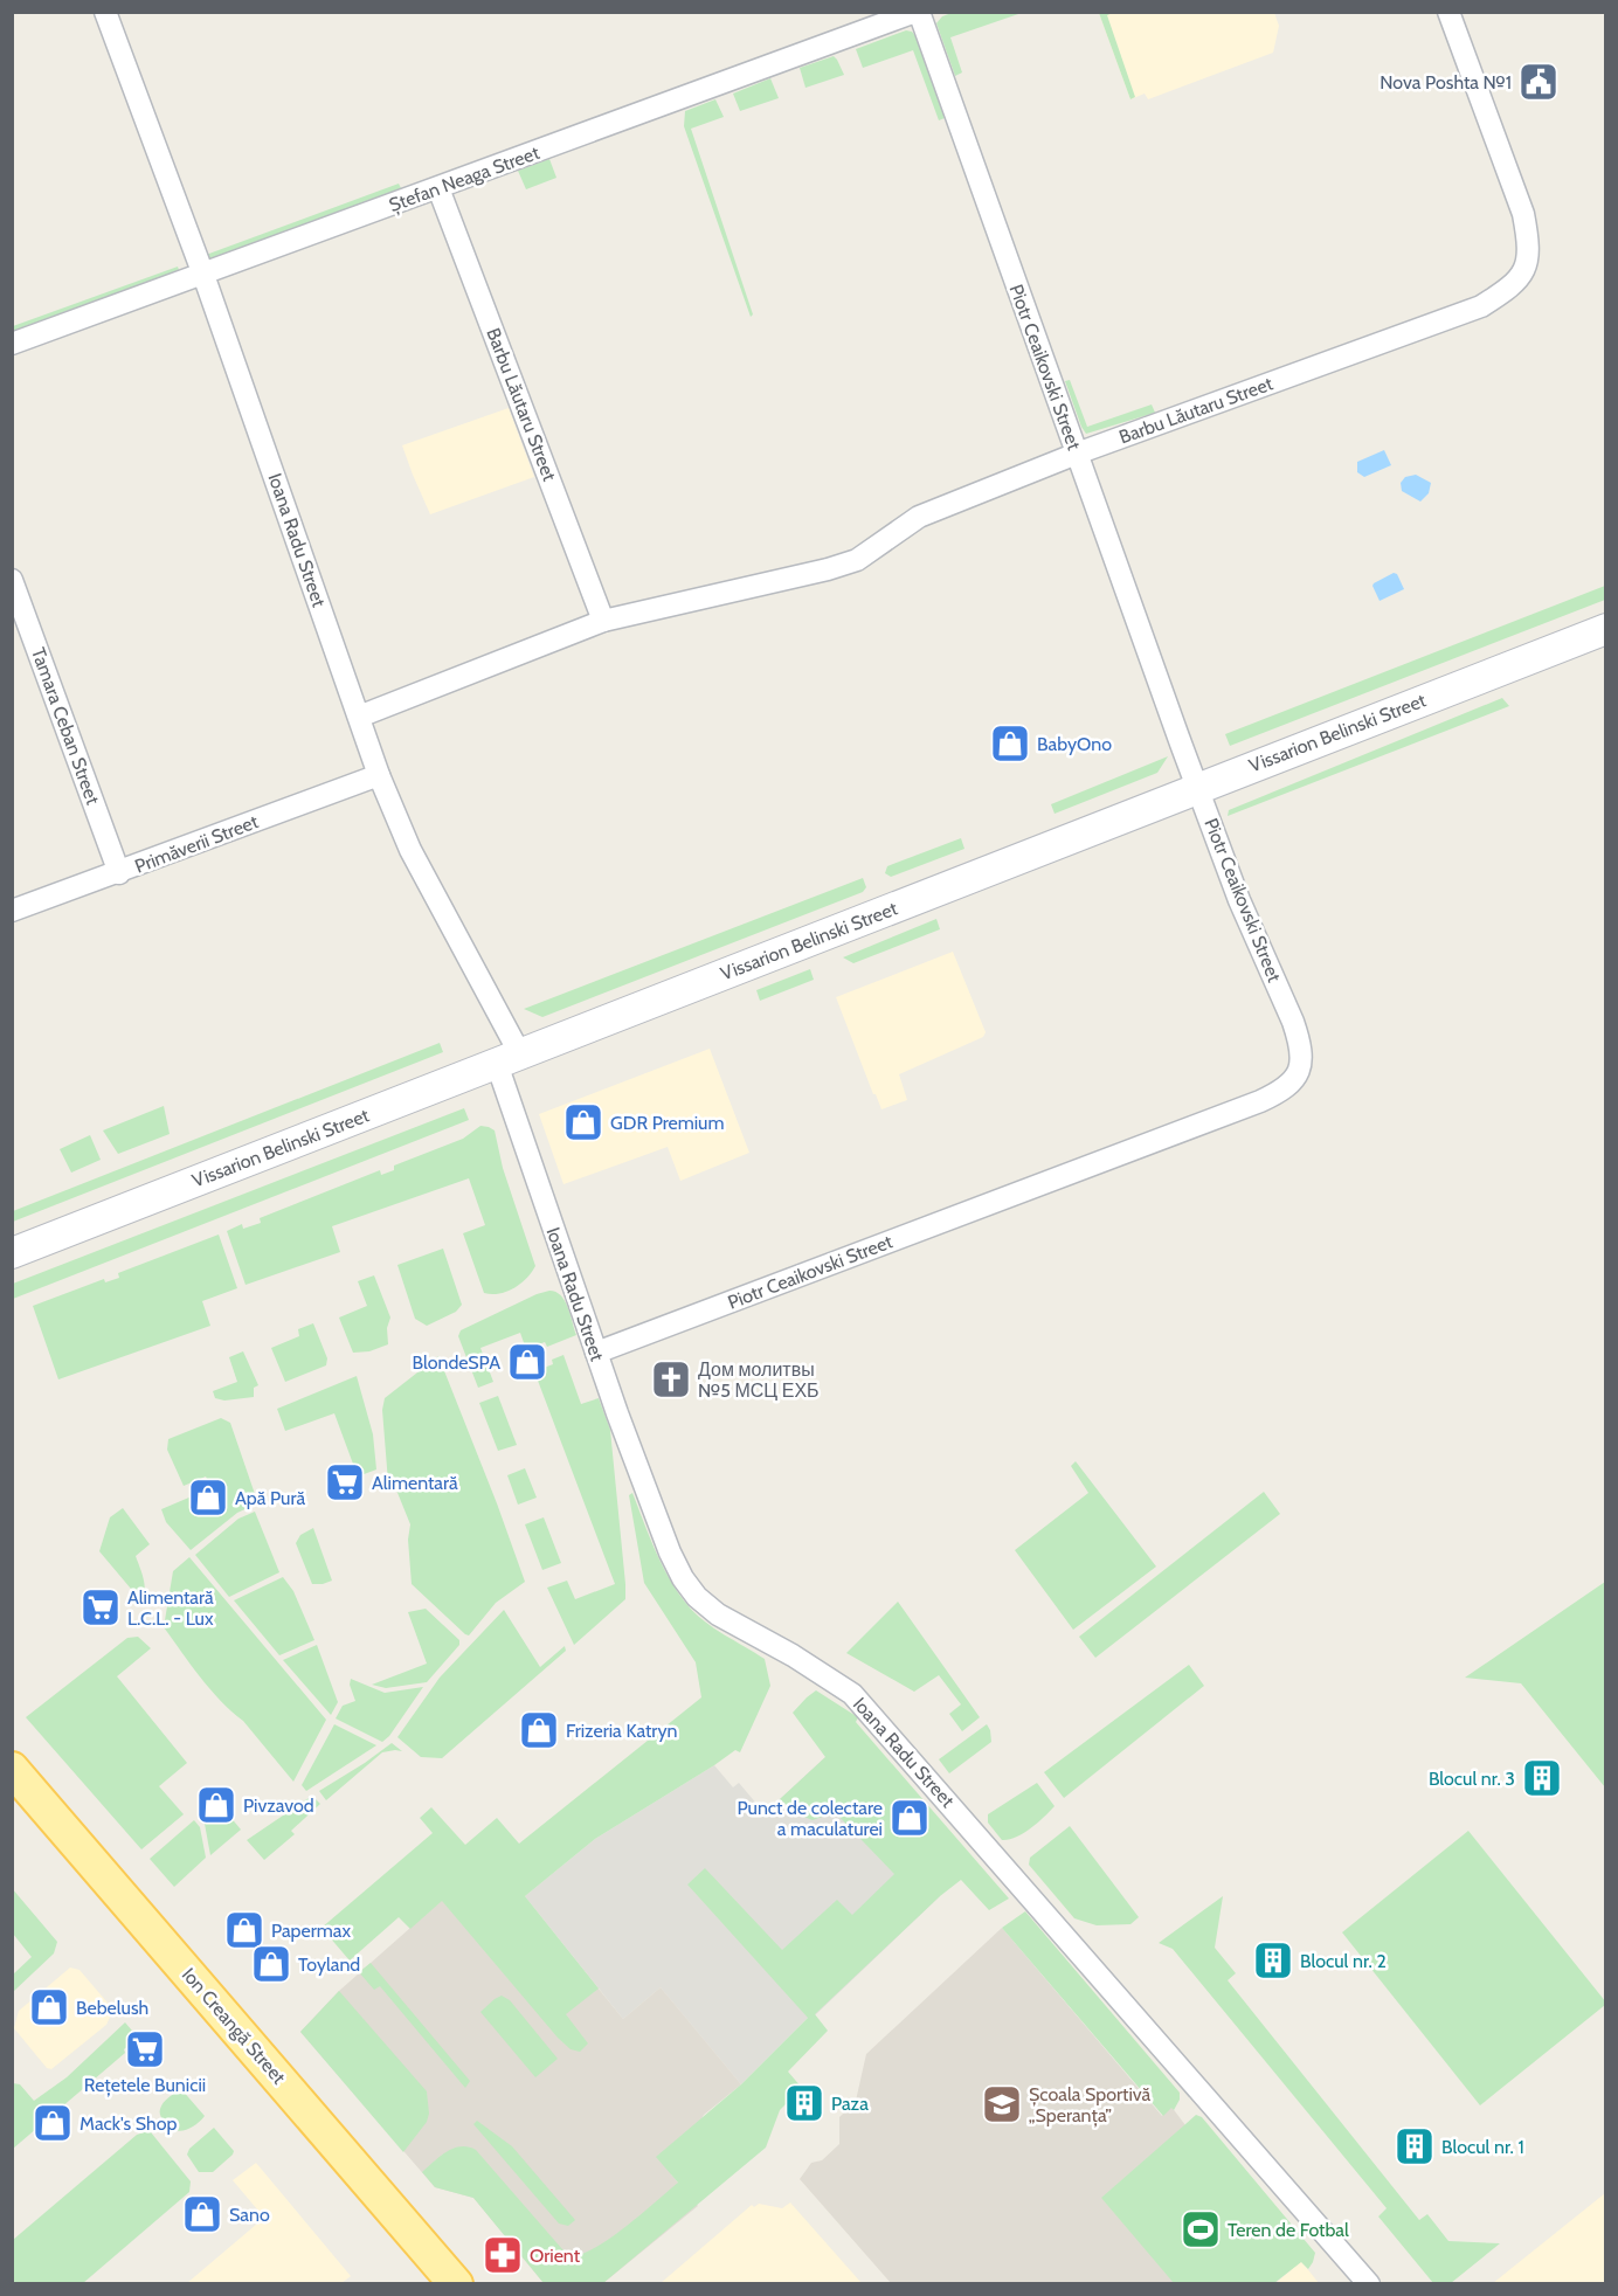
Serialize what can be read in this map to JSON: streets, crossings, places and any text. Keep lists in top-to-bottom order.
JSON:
{
  "streets": {
    "main road": ["Vissarion Belinski Street", "Ion Creangă Street"],
    "street": [
      "Ștefan Neaga Street",
      "Piotr Ceaikovski Street",
      "Barbu Lăutaru Street",
      "Ioana Radu Street",
      "Tamara Ceban Street",
      "Primăverii Street"
    ]
  },
  "crossings": [
    ["Ștefan Neaga Street", "Piotr Ceaikovski Street"],
    ["Ștefan Neaga Street", "Barbu Lăutaru Street"],
    ["Ștefan Neaga Street", "Ioana Radu Street"],
    ["Piotr Ceaikovski Street", "Barbu Lăutaru Street"],
    ["Piotr Ceaikovski Street", "Ioana Radu Street"],
    ["Piotr Ceaikovski Street", "Vissarion Belinski Street"],
    ["Barbu Lăutaru Street", "Ioana Radu Street"],
    ["Ioana Radu Street", "Vissarion Belinski Street"],
    ["Ioana Radu Street", "Primăverii Street"],
    ["Tamara Ceban Street", "Primăverii Street"]
  ],
  "places": {
    "public building": ["Nova Poshta №1"],
    "shop": [
      "BabyOno",
      "GDR Premium",
      "BlondeSPA",
      "Apă Pură",
      "Frizeria Katryn",
      "Pivzavod",
      "Punct de colectare a maculaturei",
      "Papermax",
      "Toyland",
      "Bebelush",
      "Mack's Shop",
      "Sano"
    ],
    "church": ["Дом молитвы №5 МСЦ ЕХБ"],
    "supermarket": ["Alimentară", "Alimentară L.C.L. - Lux", "Rețetele Bunicii"],
    "building": [
      "Blocul nr. 3",
      "Blocul nr. 2",
      "Paza",
      "Blocul nr. 1"
    ],
    "school or university": ["Școala Sportivă „Speranța”"],
    "sports": ["Teren de Fotbal"],
    "pharmacy": ["Orient"]
  }
}
